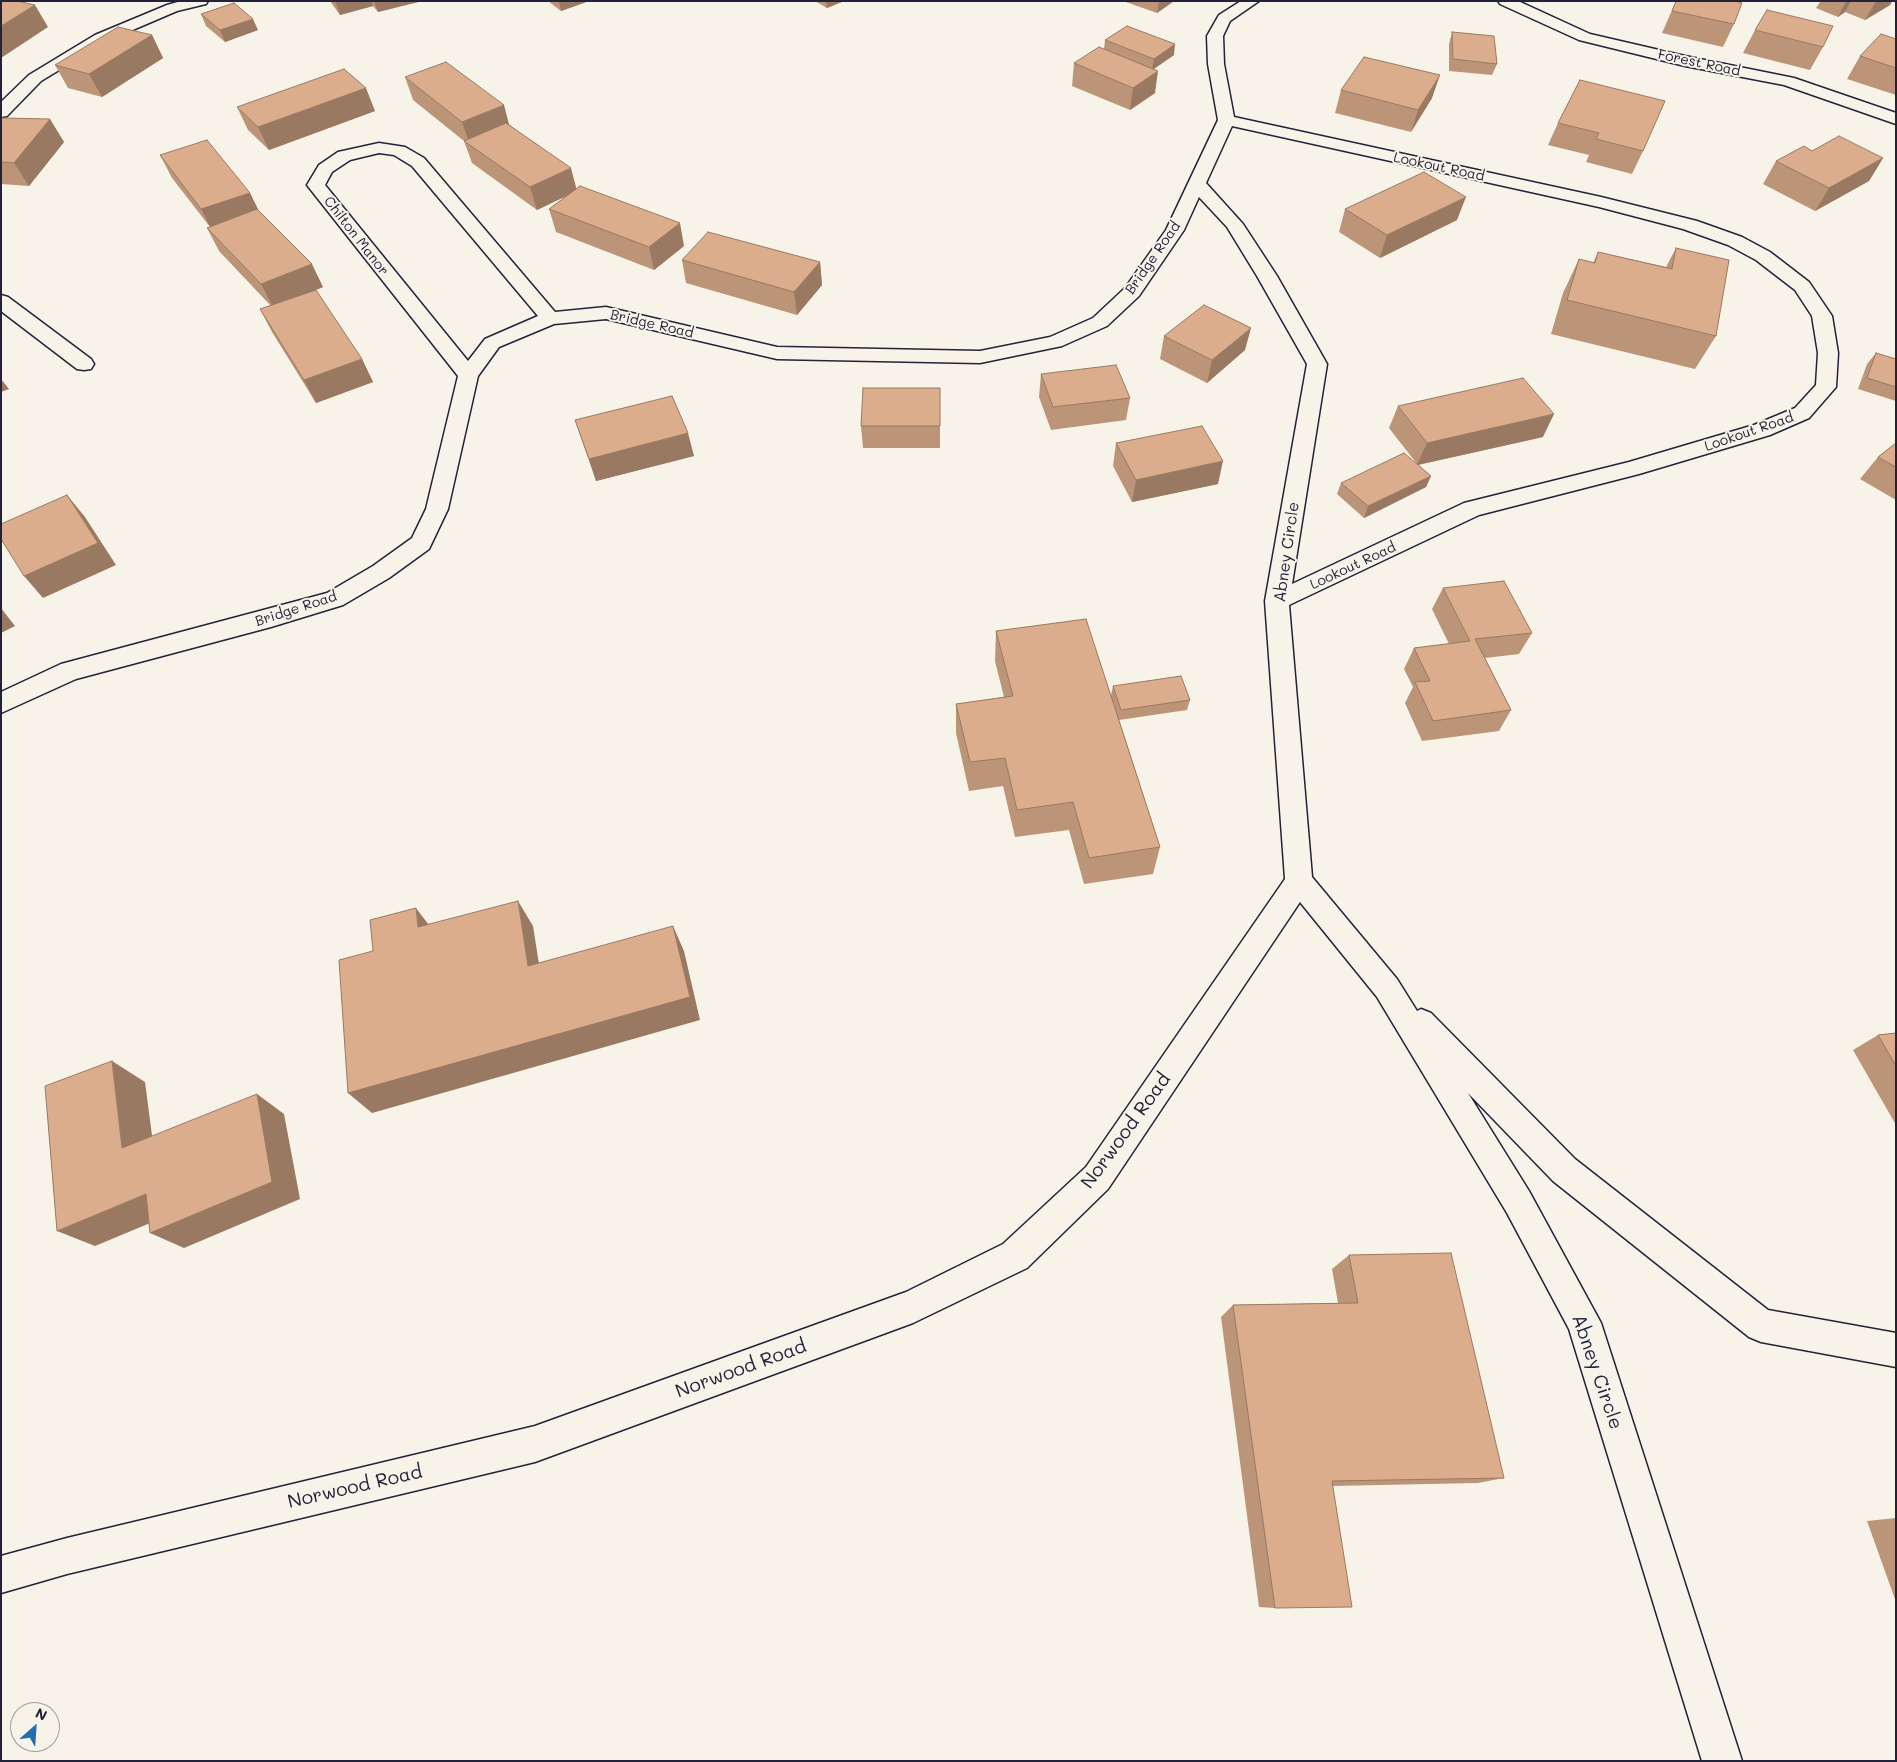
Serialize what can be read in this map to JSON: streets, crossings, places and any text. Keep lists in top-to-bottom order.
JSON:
{
  "streets": {
    "street": [
      "Forest Road",
      "Lookout Road",
      "Chilton Manor",
      "Bridge Road",
      "Abney Circle",
      "Norwood Road"
    ]
  },
  "crossings": [
    ["Lookout Road", "Bridge Road"],
    ["Lookout Road", "Abney Circle"],
    ["Chilton Manor", "Bridge Road"],
    ["Bridge Road", "Abney Circle"],
    ["Abney Circle", "Norwood Road"]
  ],
  "north": "top right"
}
